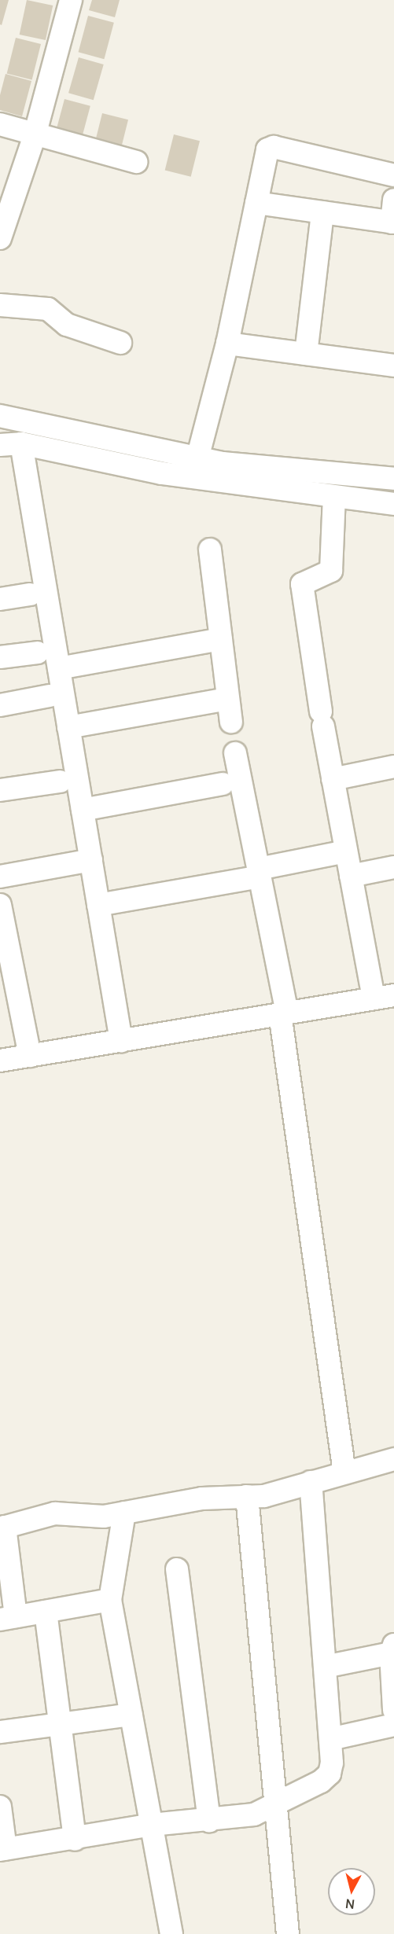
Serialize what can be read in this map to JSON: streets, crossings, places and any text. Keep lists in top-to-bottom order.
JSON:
{
  "north": "bottom"
}
